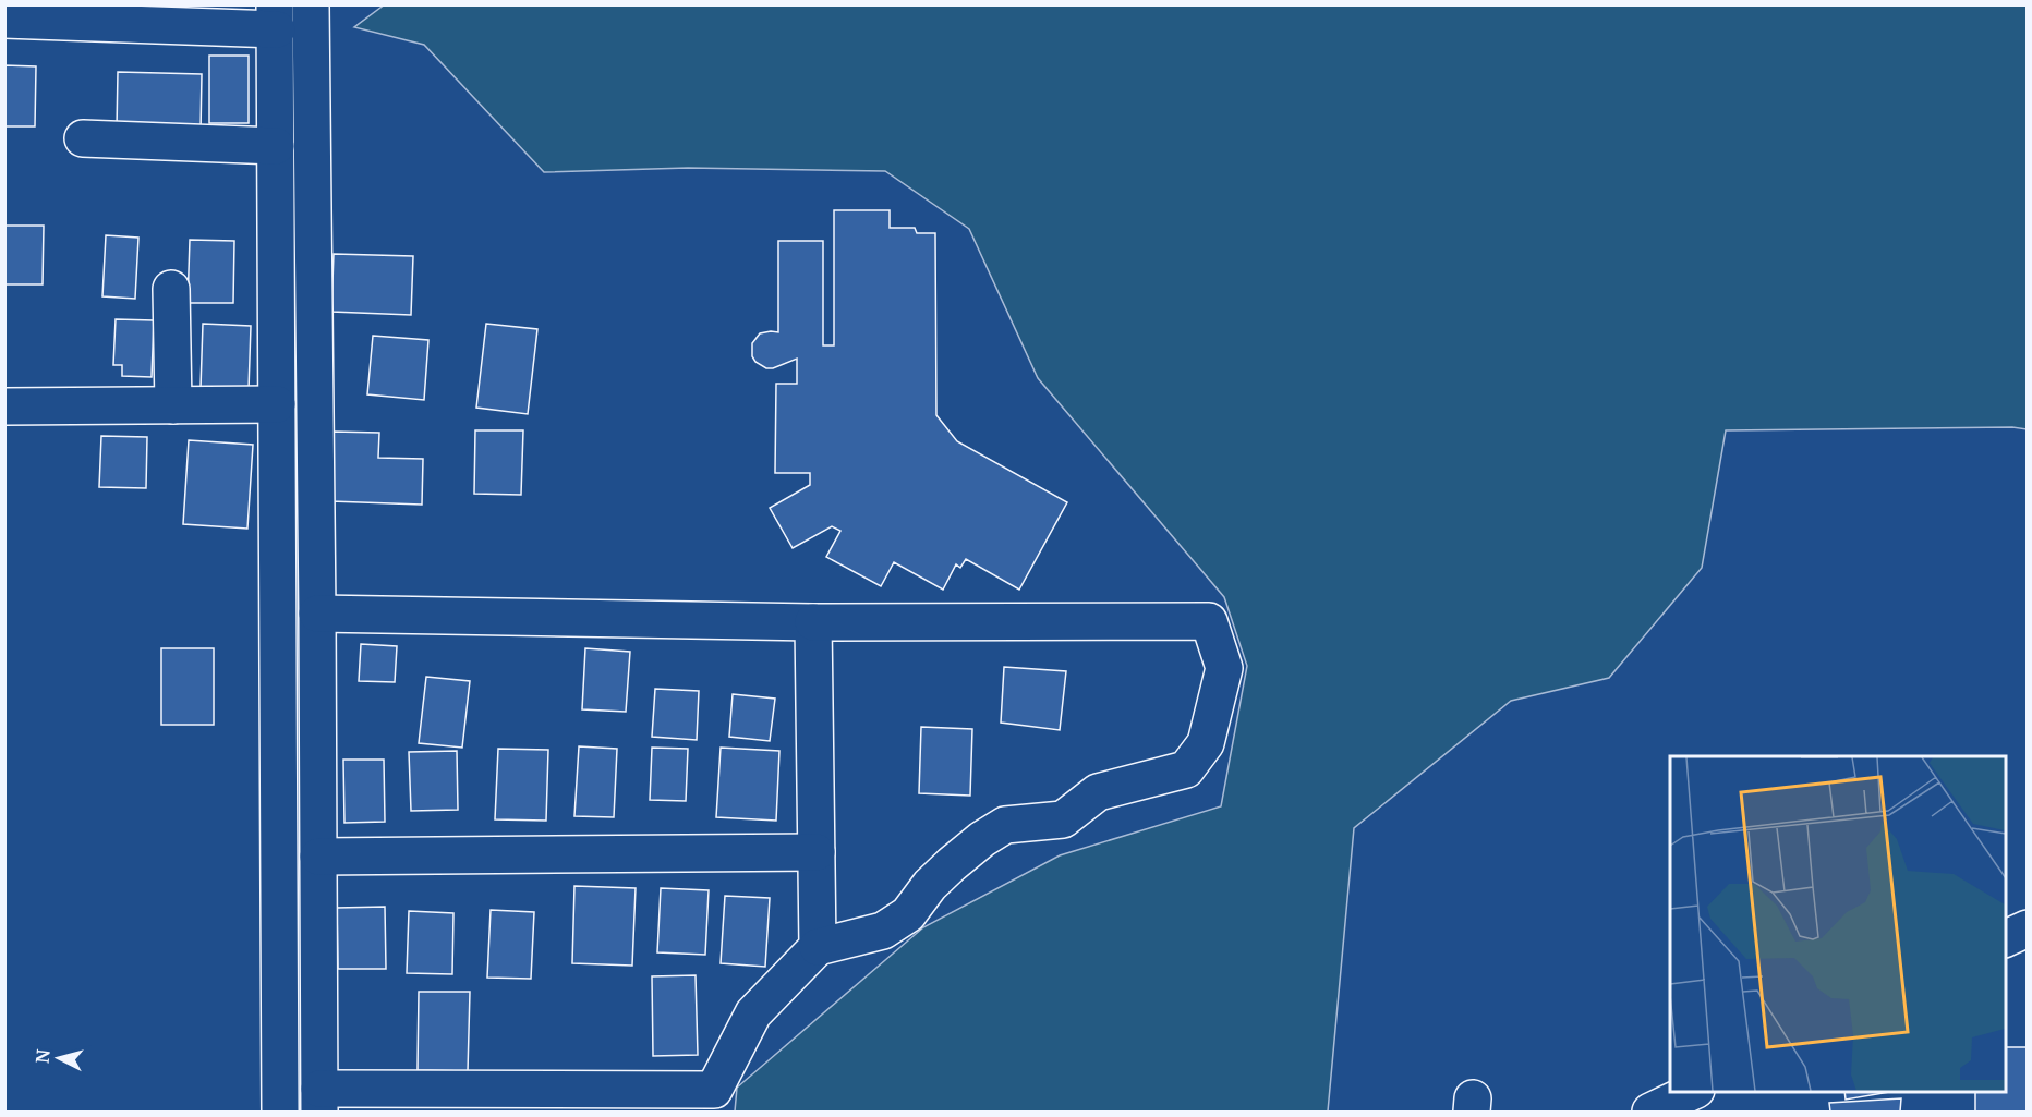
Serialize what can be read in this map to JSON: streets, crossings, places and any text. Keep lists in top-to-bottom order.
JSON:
{
  "north": "left"
}
